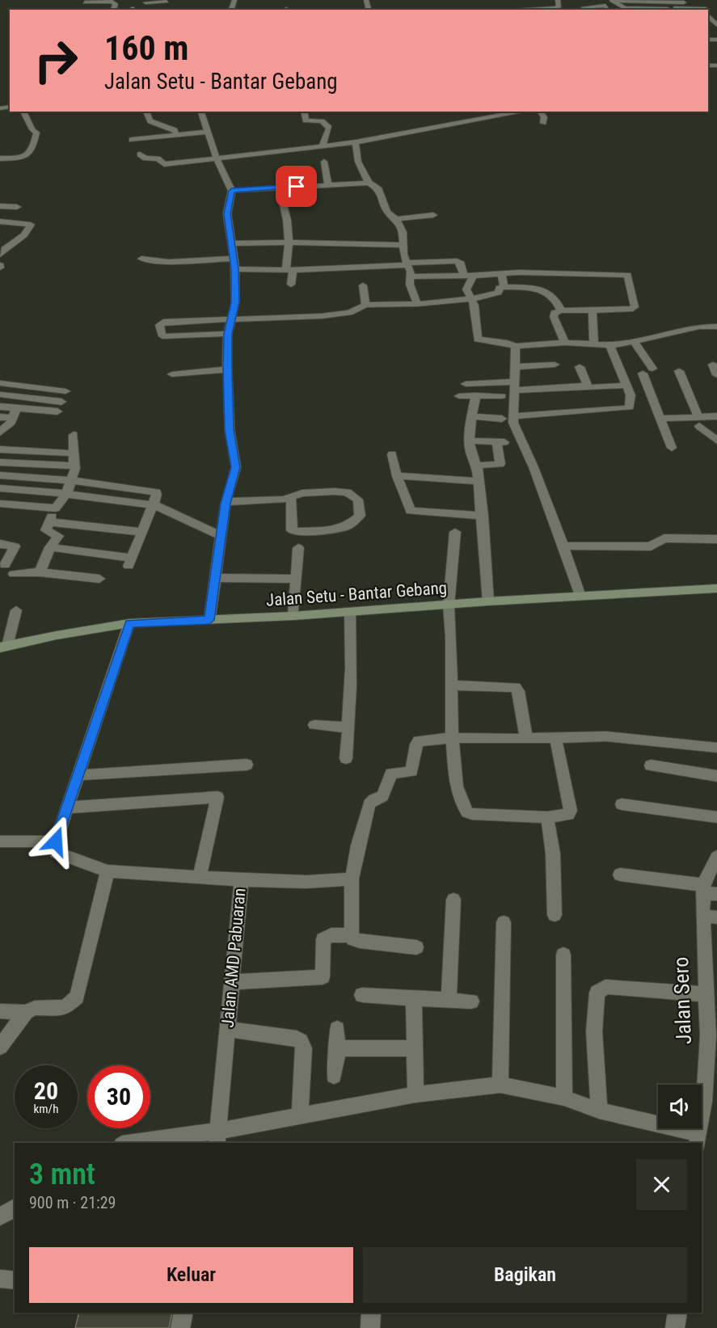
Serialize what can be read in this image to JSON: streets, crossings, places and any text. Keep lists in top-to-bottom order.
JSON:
{
  "streets": {
    "main road": ["Jalan Setu - Bantar Gebang"],
    "street": ["Jalan AMD Pabuaran", "Jalan Sero"]
  },
  "page": {
    "turn": ["160 m", "Jalan Setu - Bantar Gebang"],
    "speed": "20 km/h",
    "limit": "30",
    "heading": ["3 mnt", "900 m · 21:29"],
    "buttons": ["Keluar", "Bagikan"]
  }
}
